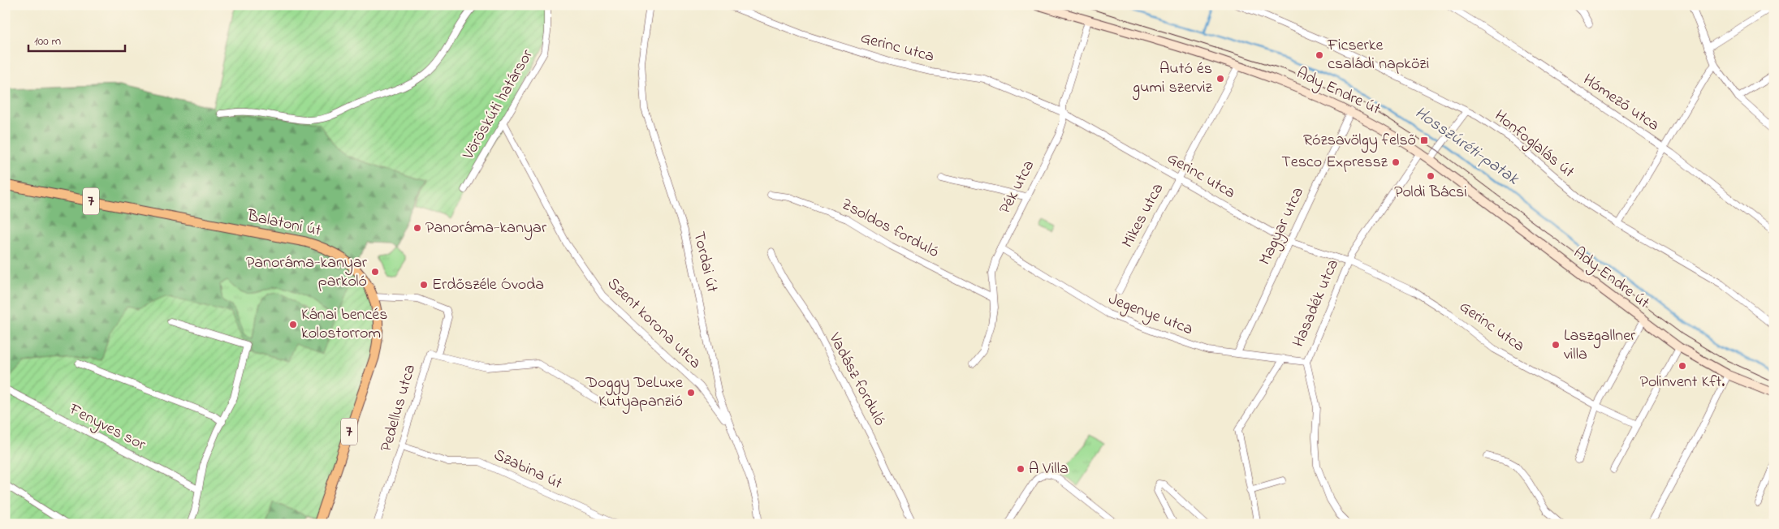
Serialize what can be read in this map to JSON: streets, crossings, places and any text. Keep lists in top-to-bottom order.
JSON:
{
  "streets": {
    "main road": ["7", "Balatoni út"],
    "street": [
      "Gerinc utca",
      "Ady Endre út",
      "Hómező utca",
      "Vöröskúti határsor",
      "Honfoglalás út",
      "Pék utca",
      "Mikes utca",
      "Magyar utca",
      "Zsoldos forduló",
      "Tordai út",
      "Hasadék utca",
      "Jegenye utca",
      "Szent korona utca",
      "Vadász forduló",
      "Pedellus utca",
      "Fenyves sor",
      "Szabina út"
    ]
  },
  "crossings": [
    ["Gerinc utca", "Pék utca"],
    ["Gerinc utca", "Mikes utca"],
    ["Gerinc utca", "Magyar utca"],
    ["Gerinc utca", "Hasadék utca"],
    ["Ady Endre út", "Pék utca"],
    ["Ady Endre út", "Mikes utca"],
    ["Ady Endre út", "Magyar utca"],
    ["Ady Endre út", "Hasadék utca"],
    ["Vöröskúti határsor", "Szent korona utca"],
    ["Pék utca", "Zsoldos forduló"],
    ["Pék utca", "Jegenye utca"],
    ["Balatoni út", "Pedellus utca"],
    ["Magyar utca", "Jegenye utca"],
    ["Tordai út", "Szent korona utca"],
    ["Hasadék utca", "Jegenye utca"],
    ["Pedellus utca", "Szabina út"]
  ],
  "water": ["Hosszúréti-patak"],
  "places": {
    "other": [
      "Ficserke családi napközi",
      "Autó és gumi szerviz",
      "Tesco Expressz",
      "Poldi Bácsi",
      "Panoráma-kanyar",
      "Panoráma-kanyar parkoló",
      "Erdőszéle Óvoda",
      "Kánai bencés kolostorrom",
      "Laszgallner villa",
      "Polinvent Kft.",
      "Doggy DeLuxe Kutyapanzió",
      "A Villa"
    ],
    "transit": ["Rózsavölgy felső"]
  },
  "scale_bar": "100 m"
}
